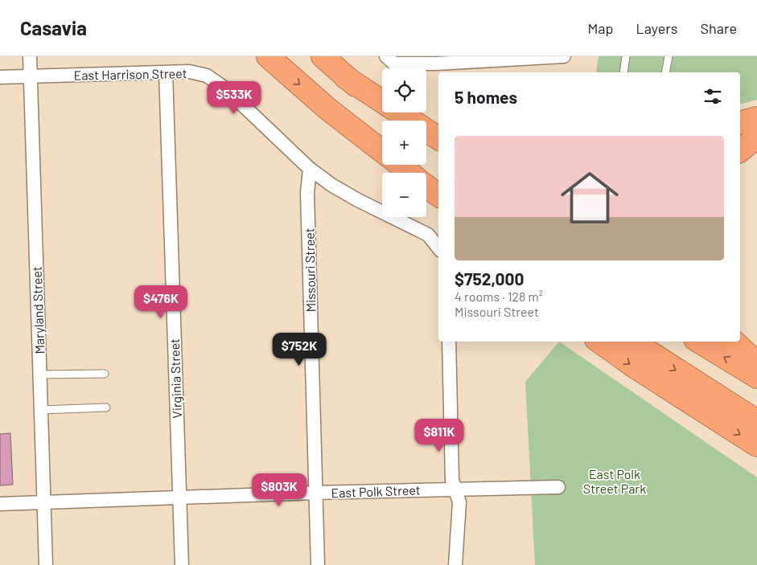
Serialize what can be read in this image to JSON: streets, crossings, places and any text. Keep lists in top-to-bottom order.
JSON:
{
  "streets": {
    "street": [
      "East Harrison Street",
      "Missouri Street",
      "Maryland Street",
      "Virginia Street",
      "East Polk Street"
    ]
  },
  "crossings": [
    ["East Harrison Street", "Missouri Street"],
    ["East Harrison Street", "Maryland Street"],
    ["East Harrison Street", "Virginia Street"],
    ["Missouri Street", "East Polk Street"],
    ["Maryland Street", "East Polk Street"],
    ["Virginia Street", "East Polk Street"]
  ],
  "parks": ["East Polk Street Park"],
  "page": {
    "header": "Casavia",
    "nav": ["Map", "Layers", "Share"],
    "map_buttons": ["+", "−"],
    "heading": "5 homes",
    "price": [
      "$533K",
      "$476K",
      "$752K",
      "$811K",
      "$803K"
    ],
    "list": [
      {
        "name": "$752,000",
        "note": "4 rooms · 128 m² · Missouri Street"
      }
    ]
  }
}
